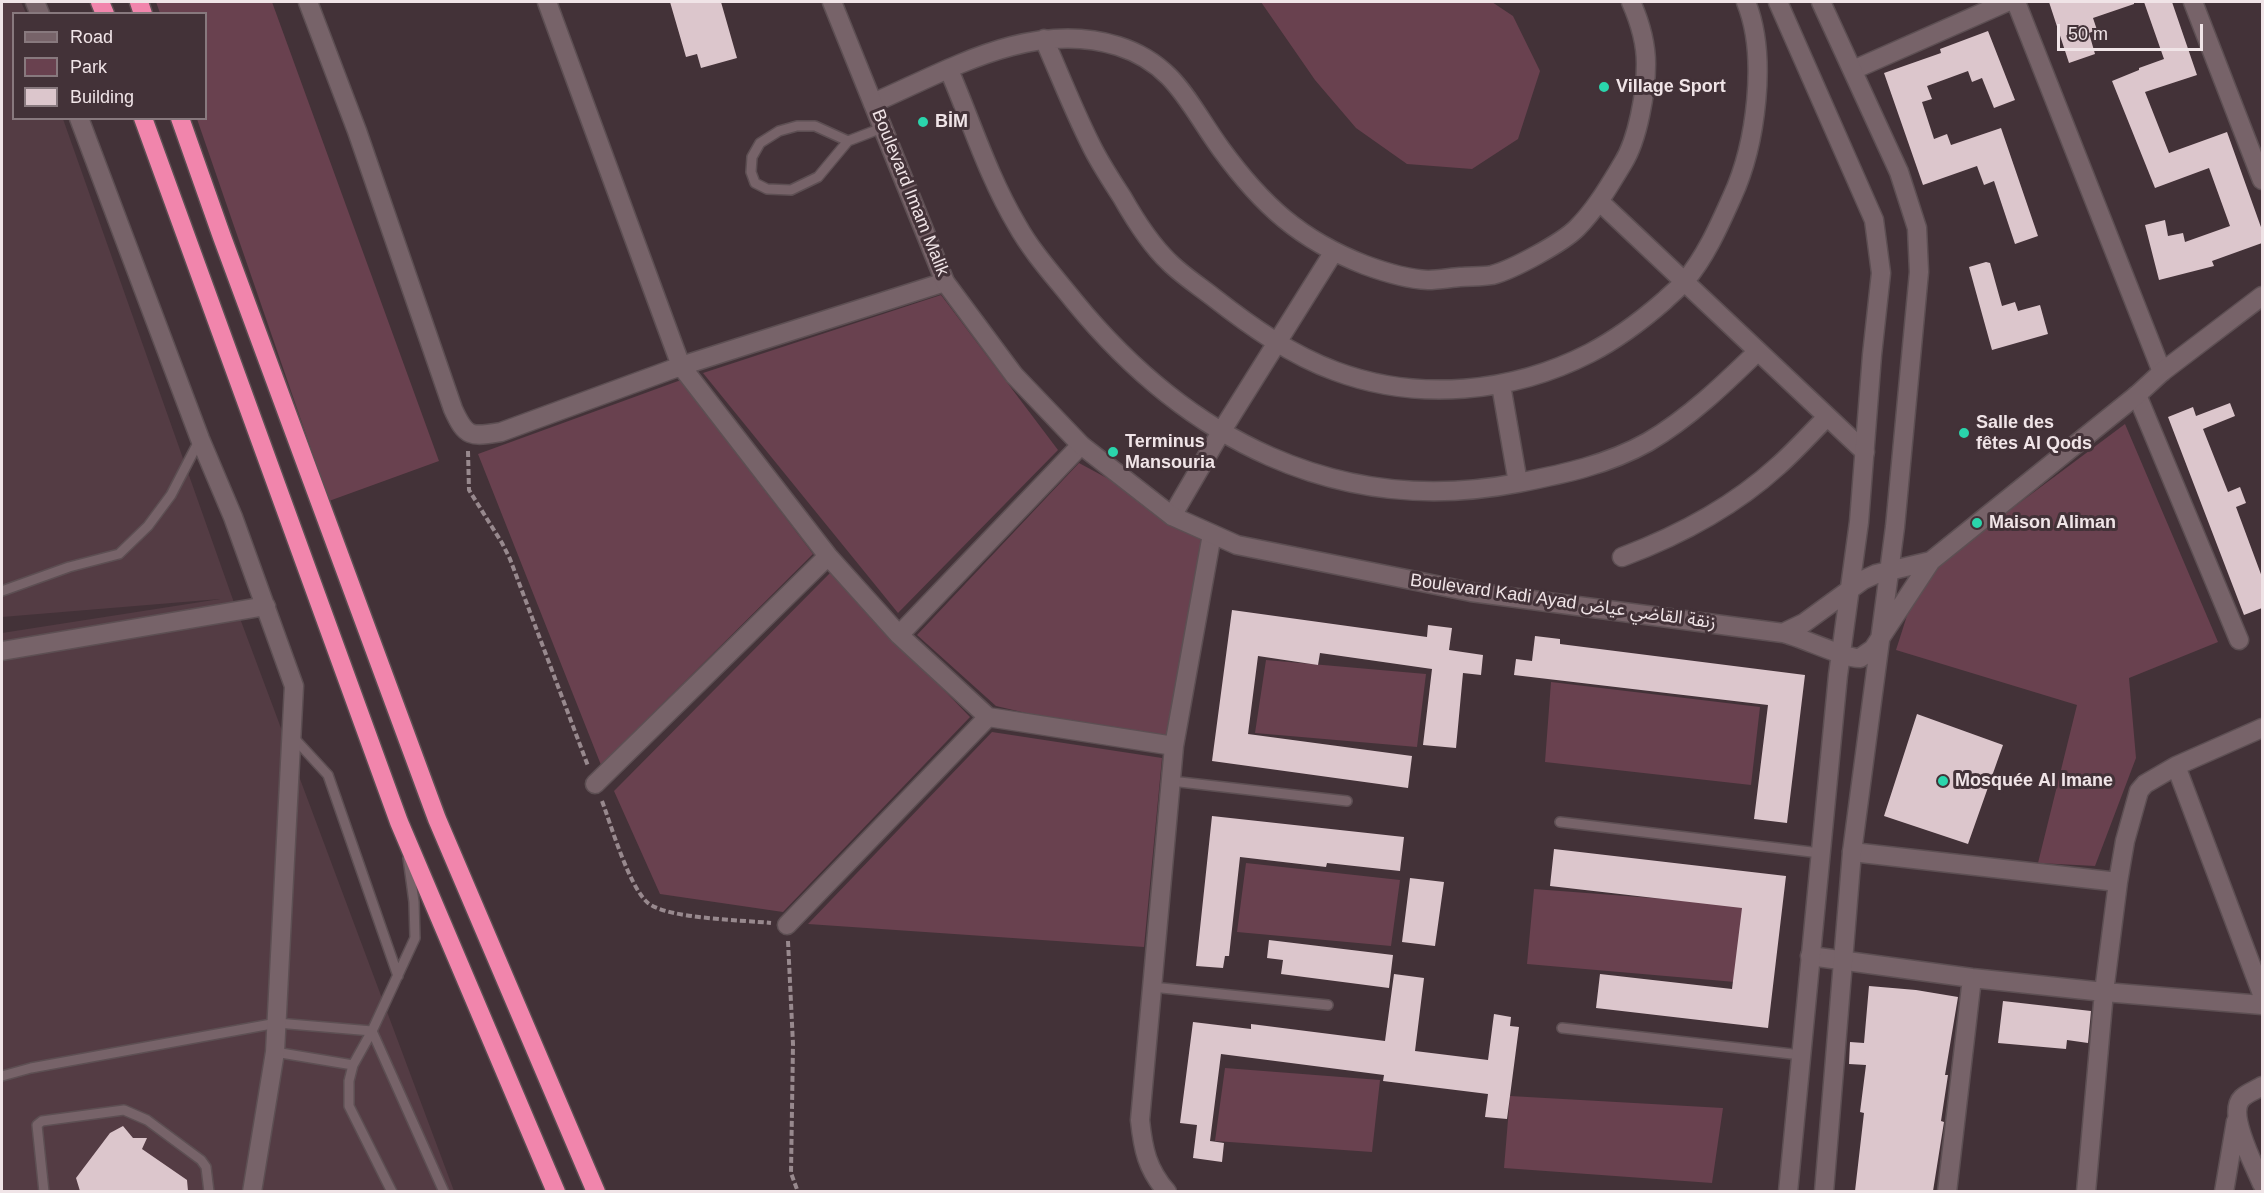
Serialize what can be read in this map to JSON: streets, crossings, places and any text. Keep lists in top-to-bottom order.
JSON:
{
  "streets": {
    "street": ["Boulevard Imam Malik", "Boulevard Kadi Ayad زنقة القاضي عياض"]
  },
  "crossings": [
    ["Boulevard Imam Malik", "Boulevard Kadi Ayad زنقة القاضي عياض"]
  ],
  "places": [
    "Village Sport",
    "BİM",
    "Salle des fêtes Al Qods",
    "Terminus Mansouria",
    "Maison Aliman",
    "Mosquée Al Imane"
  ],
  "legend": ["Road", "Park", "Building"],
  "scale_bar": "50 m"
}
